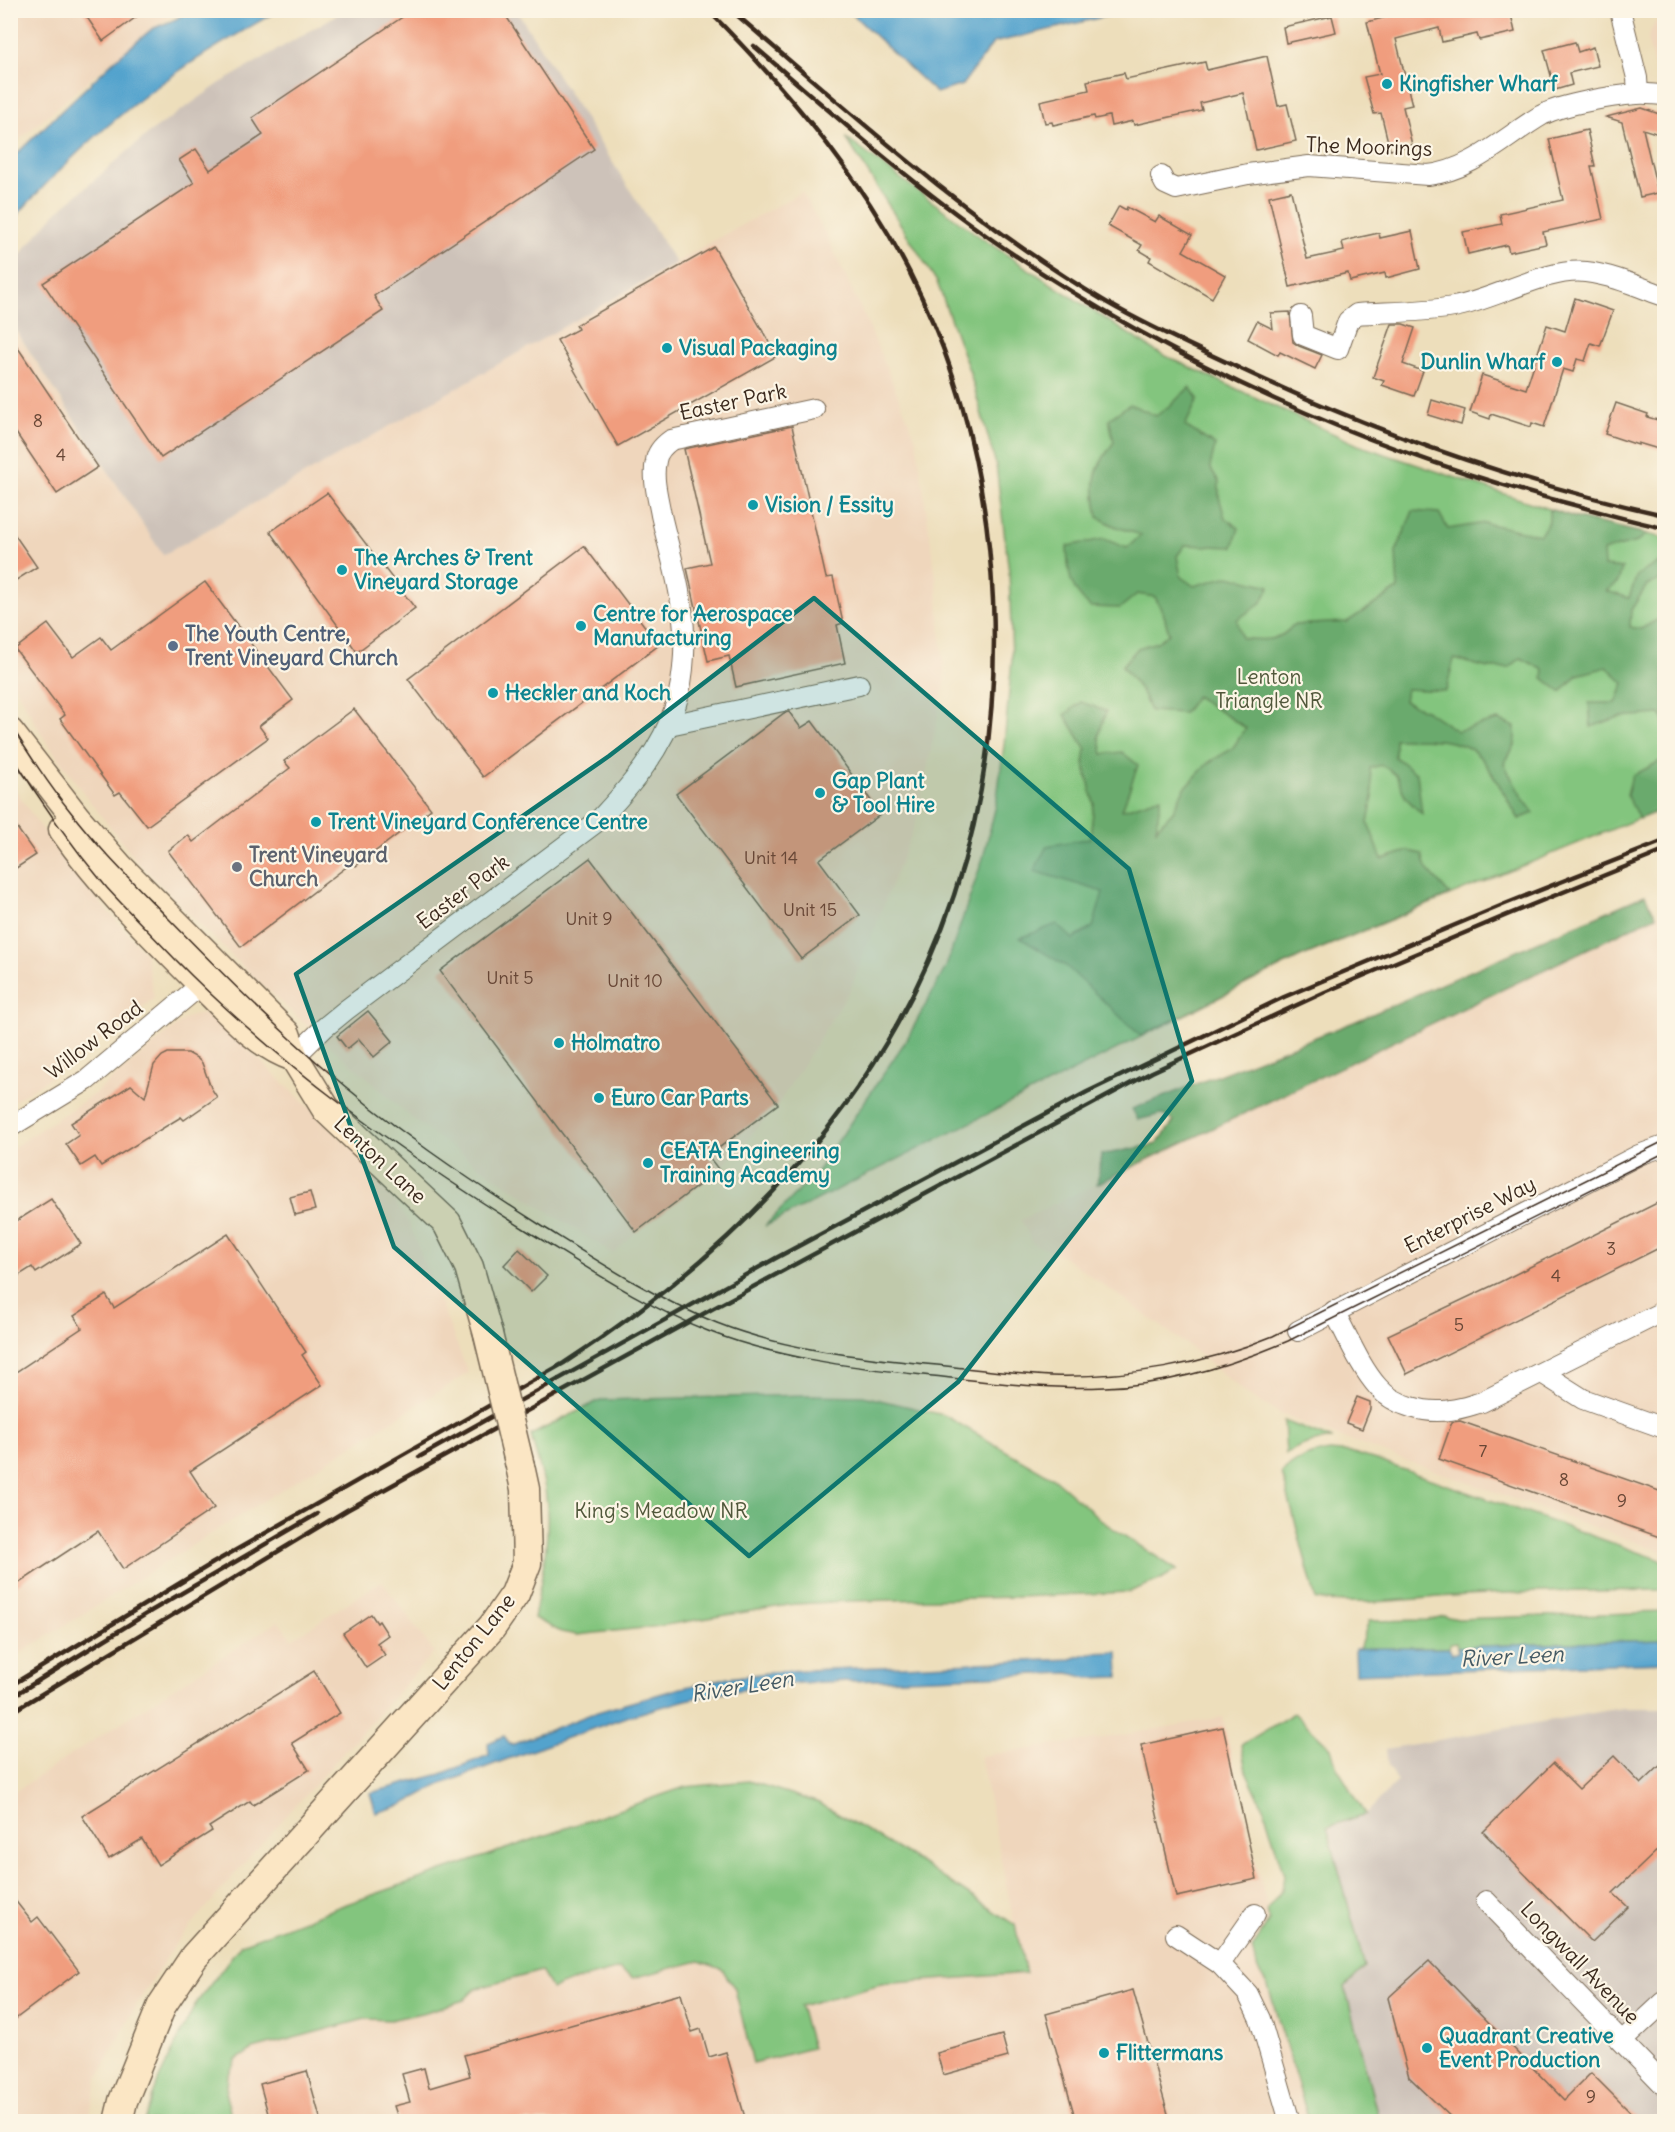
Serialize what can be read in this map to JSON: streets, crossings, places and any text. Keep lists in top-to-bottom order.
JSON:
{
  "streets": {
    "street": [
      "The Moorings",
      "Easter Park",
      "Willow Road",
      "Lenton Lane",
      "Enterprise Way",
      "Longwall Avenue"
    ]
  },
  "crossings": [
    ["Easter Park", "Lenton Lane"]
  ],
  "water": ["River Leen"],
  "parks": ["Lenton Triangle NR", "King's Meadow NR"],
  "places": [
    "Kingfisher Wharf",
    "Visual Packaging",
    "Dunlin Wharf",
    "Vision / Essity",
    "The Arches & Trent Vineyard Storage",
    "Centre for Aerospace Manufacturing",
    "The Youth Centre, Trent Vineyard Church",
    "Heckler and Koch",
    "Gap Plant & Tool Hire",
    "Trent Vineyard Conference Centre",
    "Trent Vineyard Church",
    "Holmatro",
    "Euro Car Parts",
    "CEATA Engineering Training Academy",
    "Quadrant Creative Event Production",
    "Flittermans"
  ],
  "house_numbers": [
    "8",
    "4",
    "Unit 14",
    "Unit 15",
    "Unit 9",
    "Unit 5",
    "Unit 10",
    "3",
    "4",
    "5",
    "7",
    "8",
    "9",
    "9"
  ]
}
